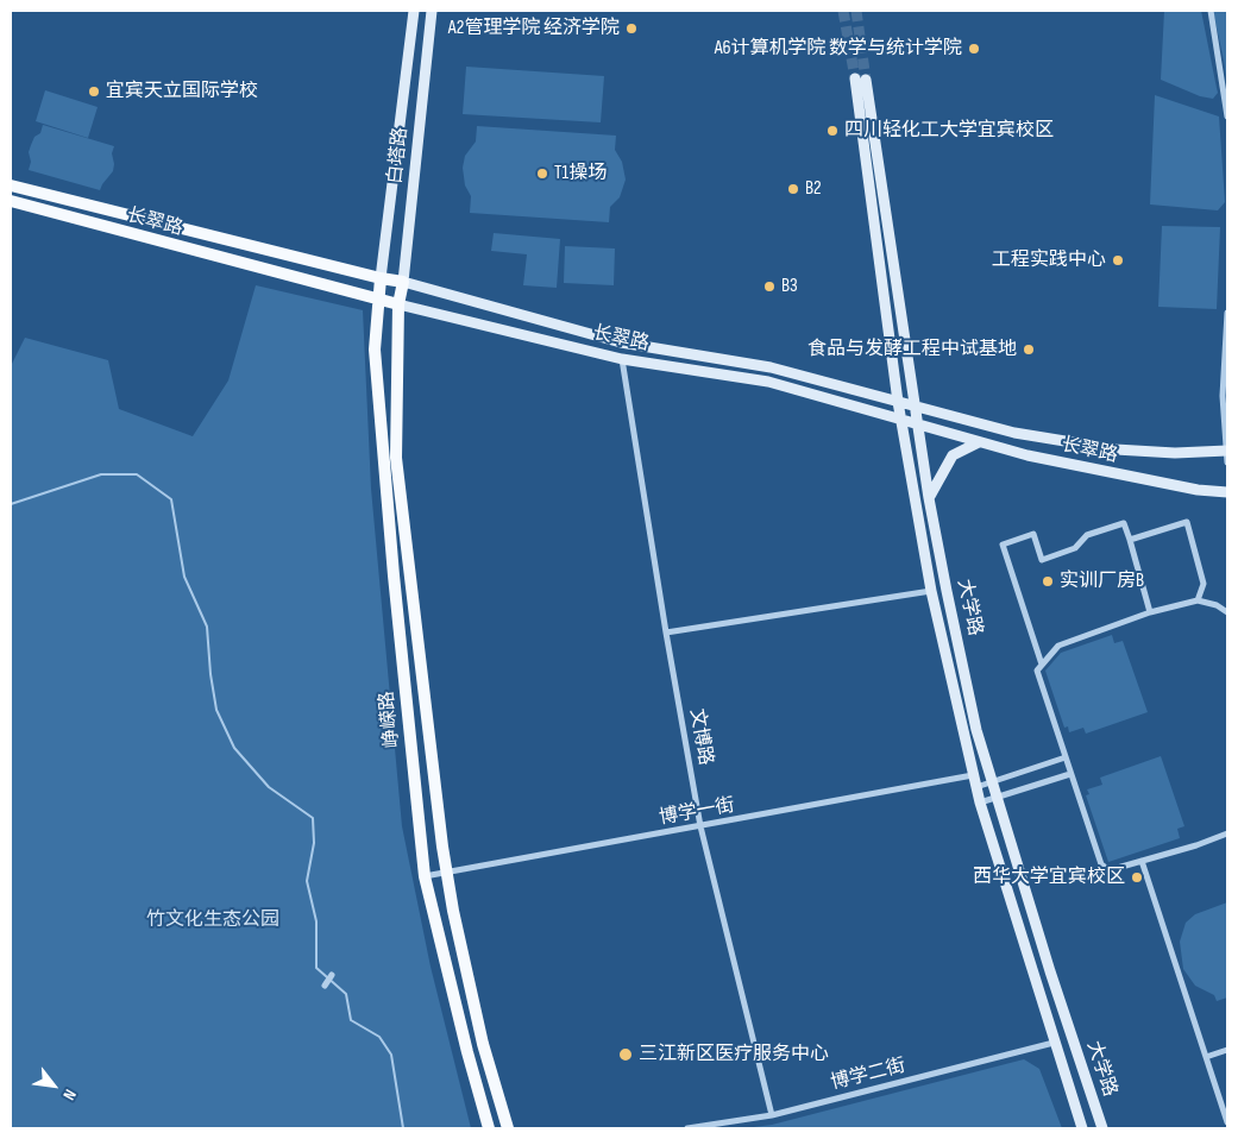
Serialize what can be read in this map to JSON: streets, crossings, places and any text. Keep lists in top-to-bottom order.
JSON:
{
  "streets": {
    "main road": [
      "白塔路",
      "长翠路",
      "大学路",
      "峥嵘路"
    ],
    "street": ["文博路", "博学一街", "博学二街"]
  },
  "crossings": [
    ["白塔路", "长翠路"],
    ["白塔路", "峥嵘路"],
    ["长翠路", "大学路"],
    ["长翠路", "峥嵘路"],
    ["长翠路", "文博路"],
    ["大学路", "博学一街"],
    ["大学路", "博学二街"],
    ["峥嵘路", "博学一街"],
    ["文博路", "博学一街"],
    ["文博路", "博学二街"]
  ],
  "parks": ["竹文化生态公园"],
  "places": [
    "A2管理学院 经济学院",
    "A6计算机学院 数学与统计学院",
    "宜宾天立国际学校",
    "四川轻化工大学宜宾校区",
    "T1操场",
    "B2",
    "工程实践中心",
    "B3",
    "食品与发酵工程中试基地",
    "实训厂房B",
    "西华大学宜宾校区",
    "三江新区医疗服务中心"
  ],
  "north": "bottom right"
}
